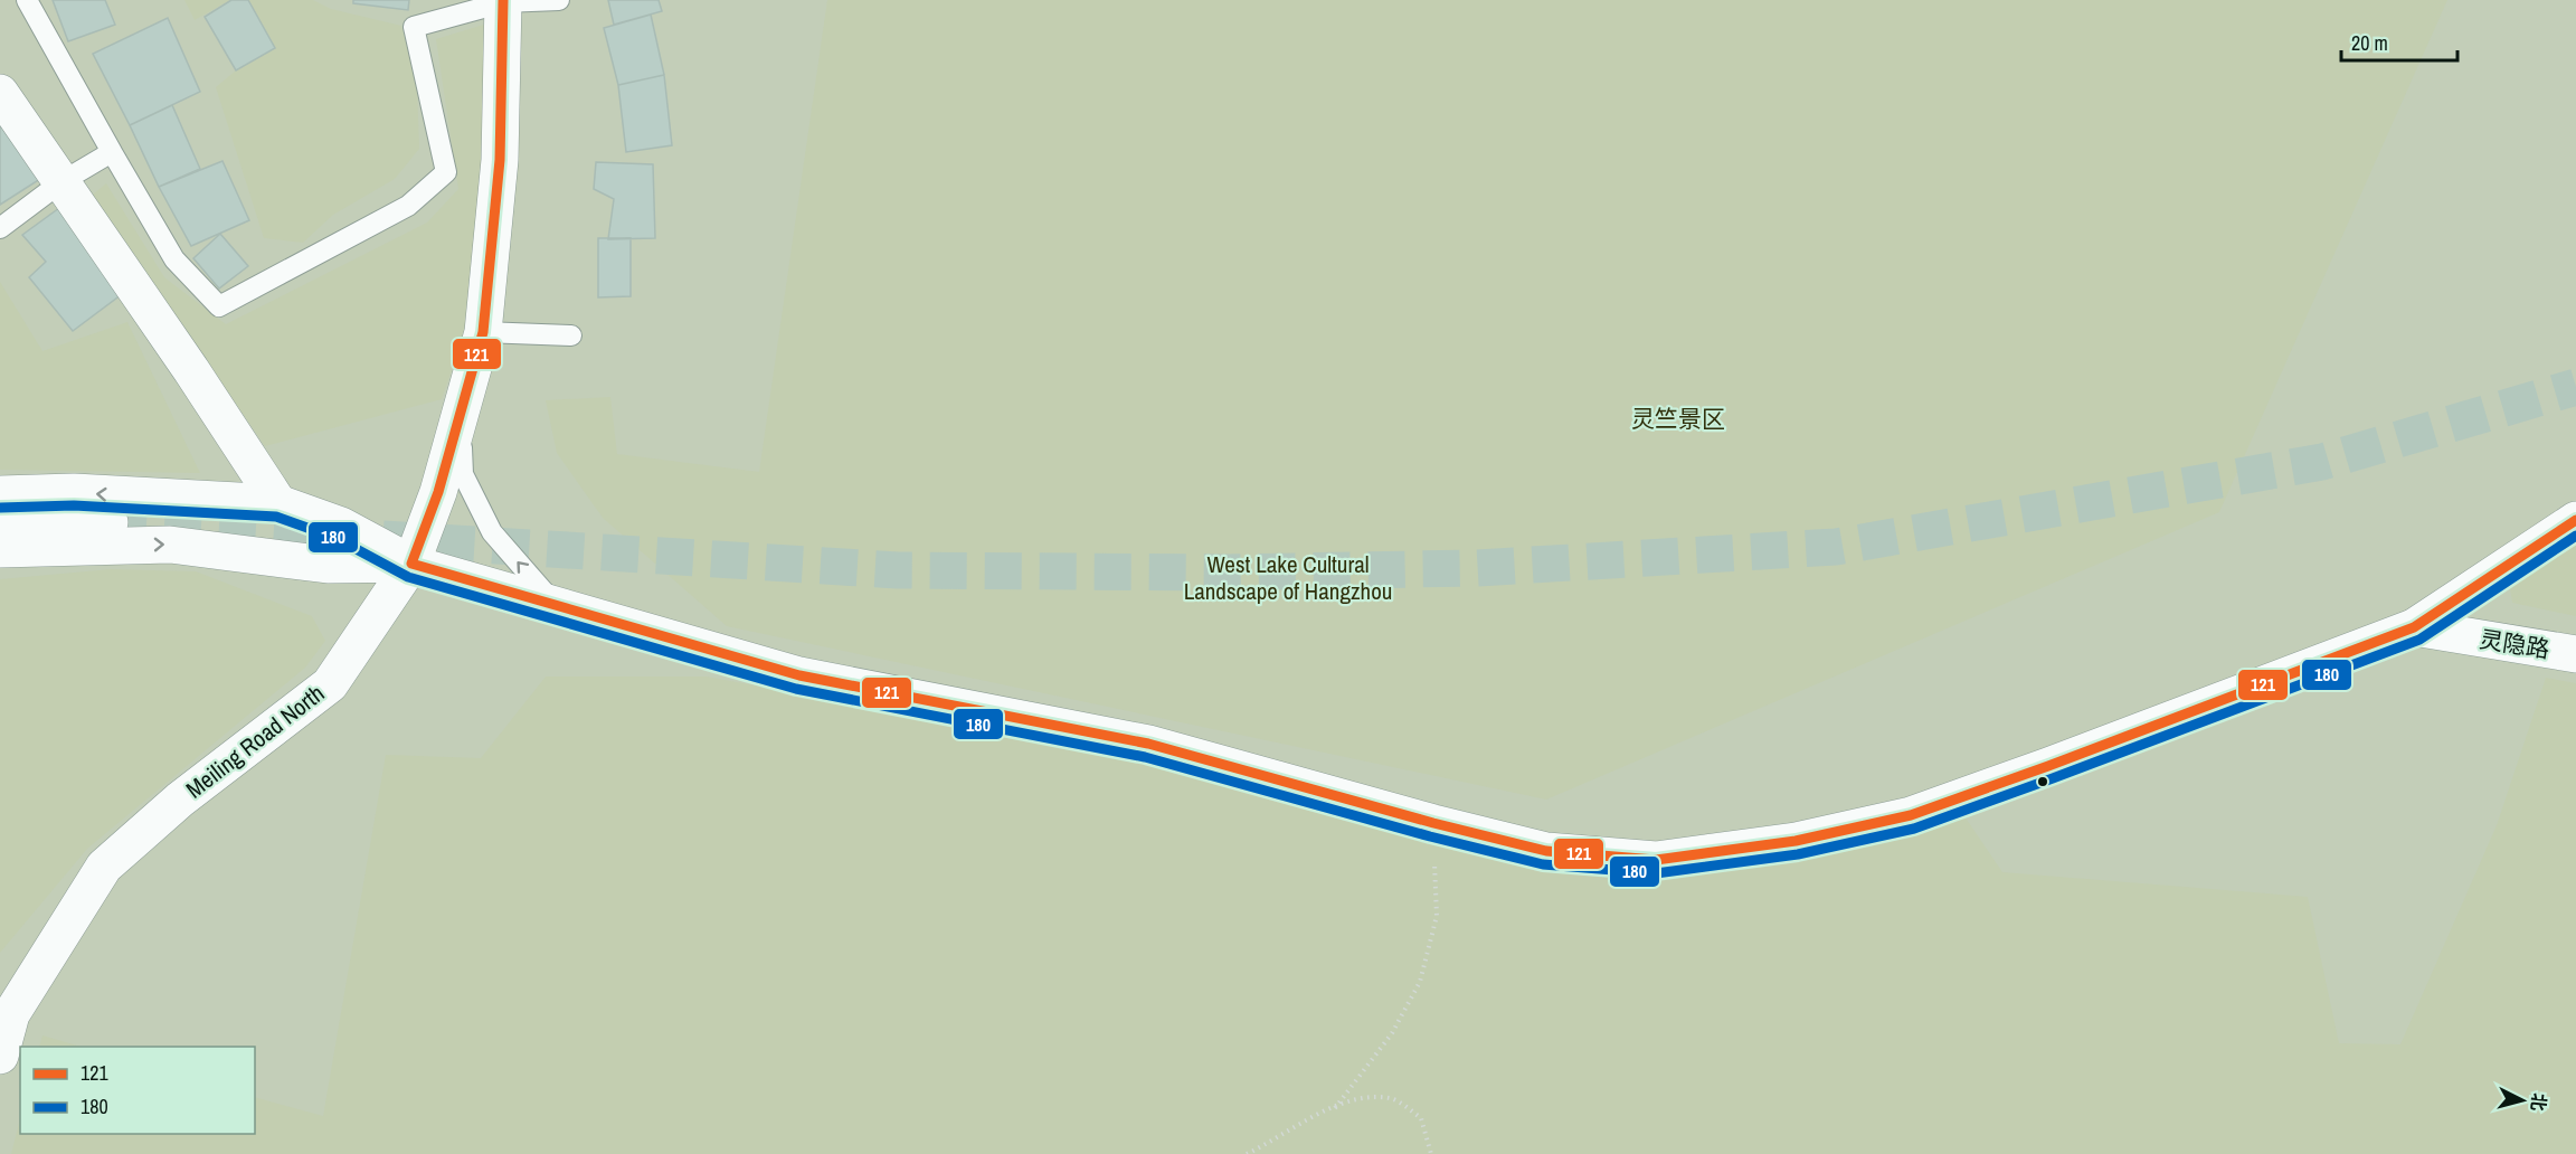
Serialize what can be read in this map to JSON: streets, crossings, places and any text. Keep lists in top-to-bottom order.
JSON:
{
  "streets": {
    "street": ["灵隐路", "Meiling Road North"]
  },
  "parks": ["灵竺景区", "West Lake Cultural Landscape of Hangzhou"],
  "lines": ["transit line 121", "transit line 180"],
  "legend": ["121", "180"],
  "scale_bar": "20 m",
  "north": "right"
}
